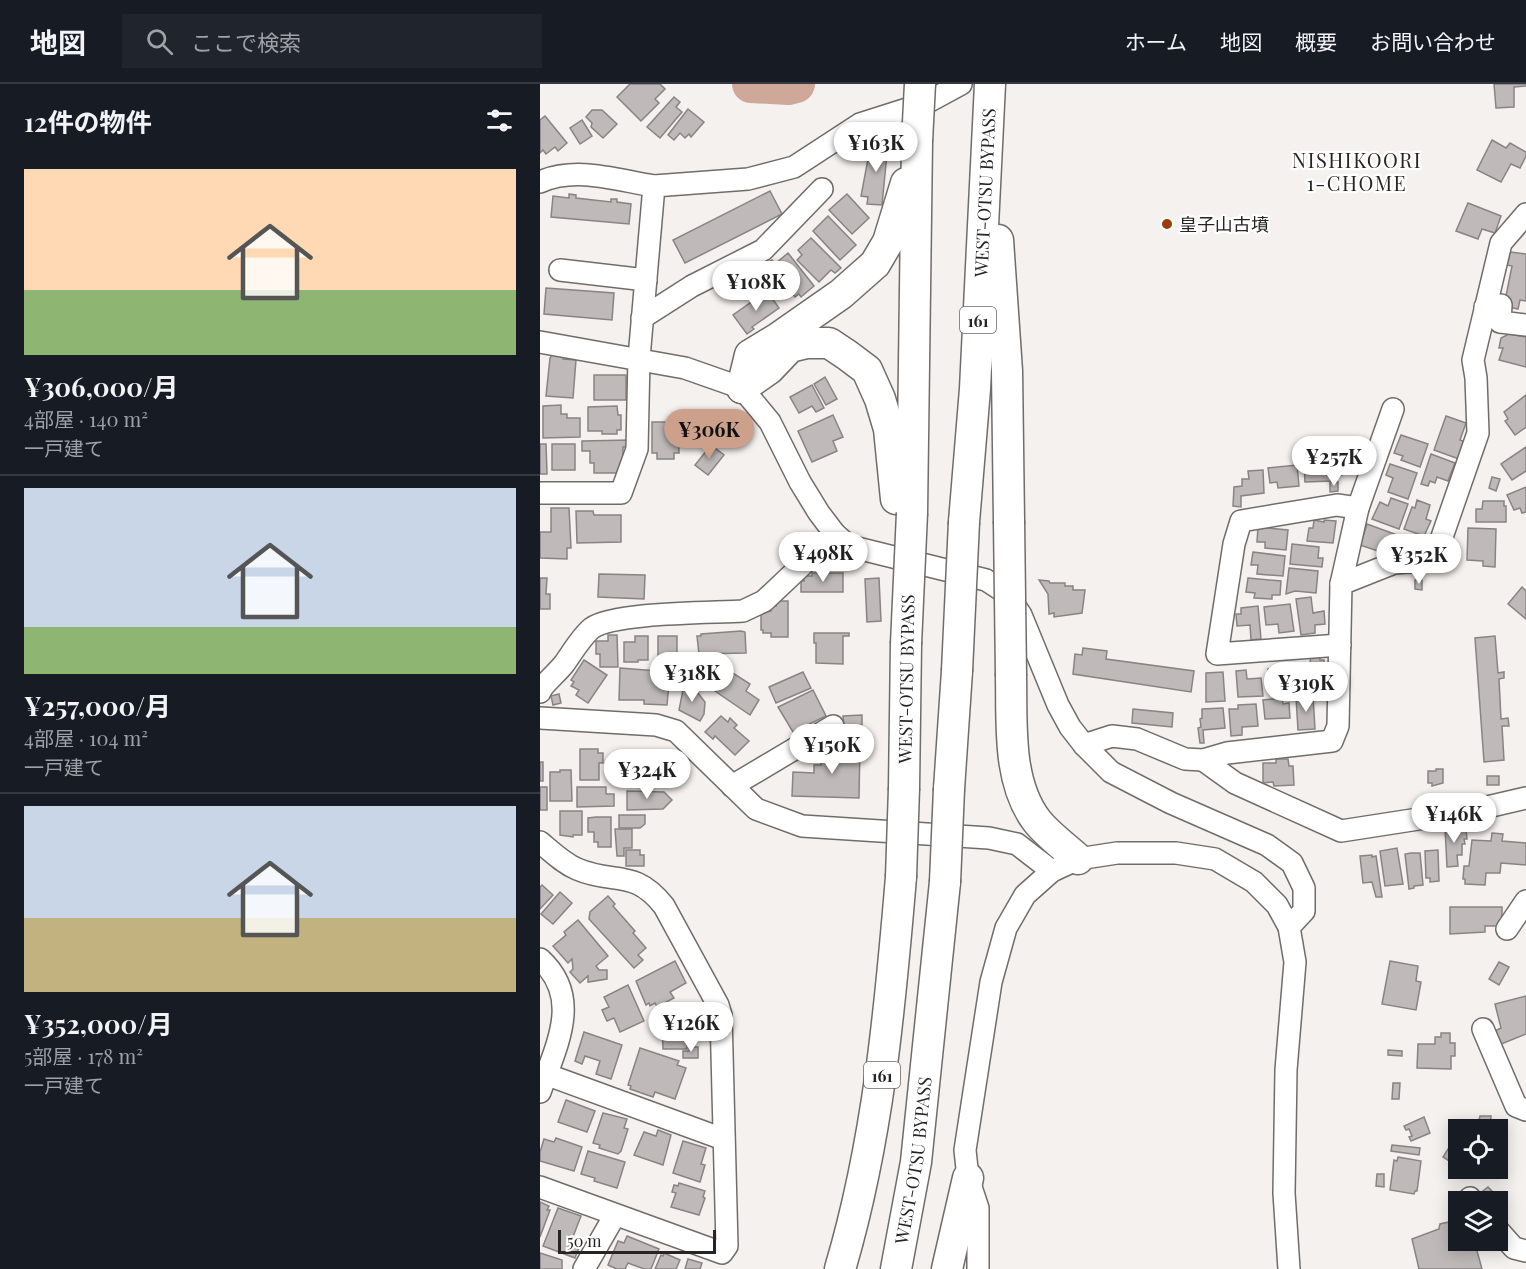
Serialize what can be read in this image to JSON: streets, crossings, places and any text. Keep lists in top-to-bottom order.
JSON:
{
  "streets": {
    "highway": ["WEST-OTSU BYPASS", "161"]
  },
  "districts": ["NISHIKOORI 1-CHOME"],
  "places": ["皇子山古墳"],
  "scale_bar": "50 m",
  "page": {
    "header": "地図",
    "search": "ここで検索",
    "nav": [
      "ホーム",
      "地図",
      "概要",
      "お問い合わせ"
    ],
    "heading": "12件の物件",
    "price": [
      "¥163K",
      "¥108K",
      "¥306K",
      "¥257K",
      "¥498K",
      "¥352K",
      "¥318K",
      "¥319K",
      "¥150K",
      "¥324K",
      "¥146K",
      "¥126K"
    ],
    "list": [
      {
        "name": "¥306,000/月",
        "note": "4部屋 · 140 m² · 一戸建て"
      },
      {
        "name": "¥257,000/月",
        "note": "4部屋 · 104 m² · 一戸建て"
      },
      {
        "name": "¥352,000/月",
        "note": "5部屋 · 178 m² · 一戸建て"
      }
    ],
    "scale": "50 m"
  }
}
